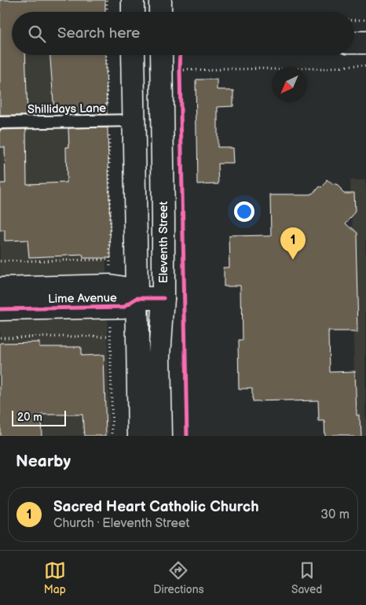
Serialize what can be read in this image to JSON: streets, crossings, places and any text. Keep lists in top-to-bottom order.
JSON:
{
  "streets": {
    "main road": ["Eleventh Street", "Lime Avenue"],
    "lane": ["Shillidays Lane"]
  },
  "crossings": [
    ["Eleventh Street", "Lime Avenue"]
  ],
  "scale_bar": "20 m",
  "north": "bottom left",
  "page": {
    "search": "Search here",
    "pins": "1",
    "scale": "20 m",
    "heading": "Nearby",
    "list": [
      {
        "mark": "1",
        "name": "Sacred Heart Catholic Church",
        "note": "Church · Eleventh Street",
        "value": "30 m"
      }
    ],
    "nav": ["Map", "Directions", "Saved"]
  }
}
